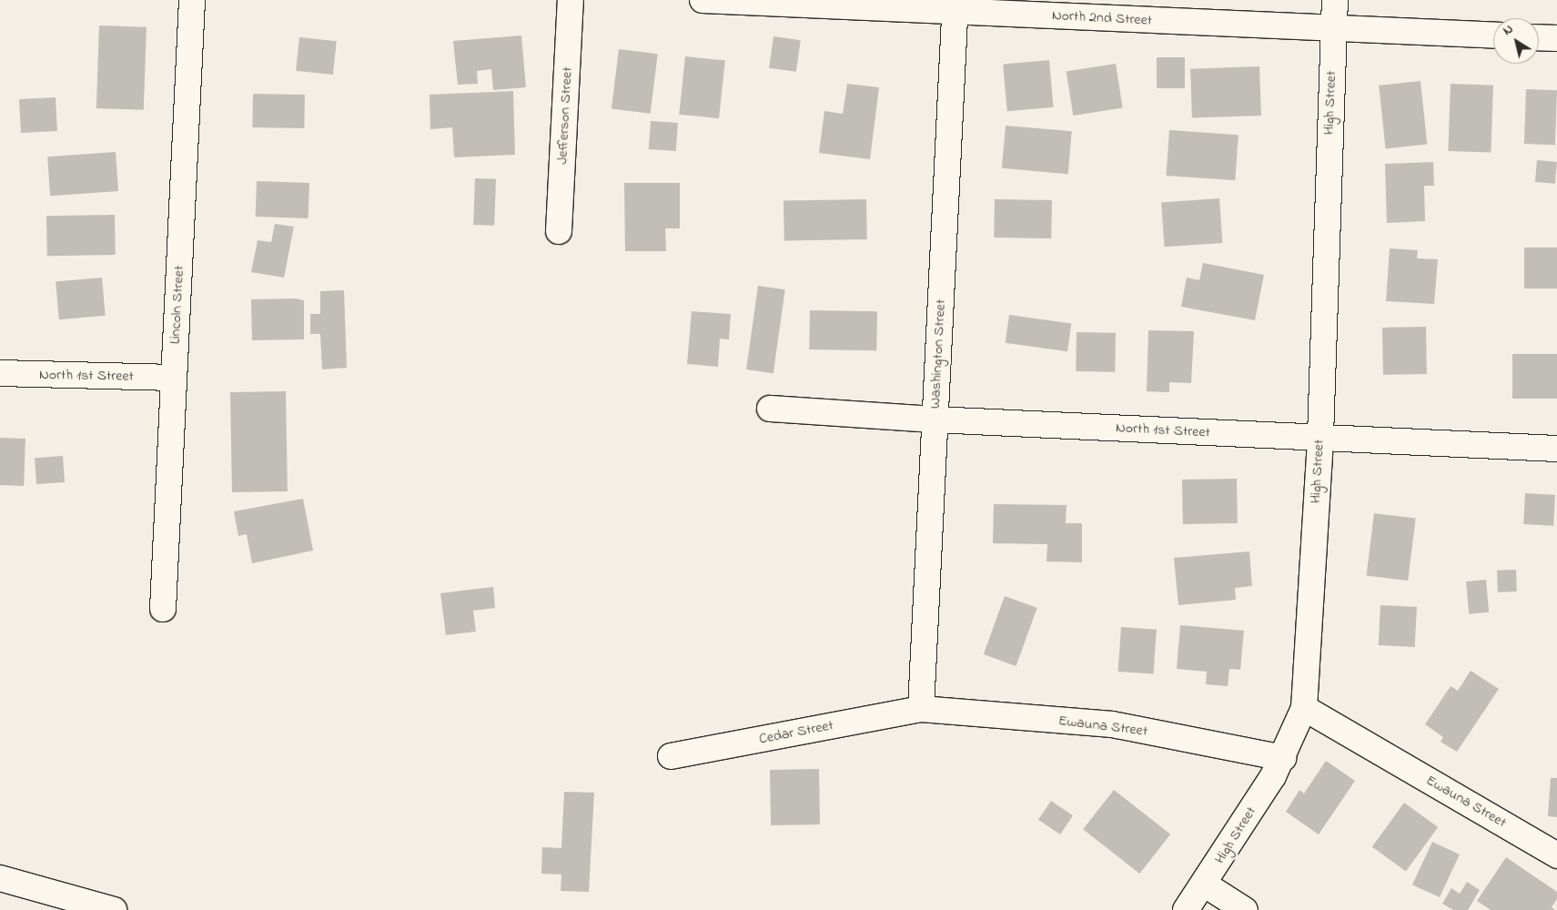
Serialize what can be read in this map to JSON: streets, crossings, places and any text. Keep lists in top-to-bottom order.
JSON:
{
  "streets": {
    "main road": [
      "North 2nd Street",
      "High Street",
      "Jefferson Street",
      "Lincoln Street",
      "Washington Street",
      "North 1st Street",
      "Ewauna Street",
      "Cedar Street"
    ]
  },
  "crossings": [
    ["North 2nd Street", "High Street"],
    ["North 2nd Street", "Washington Street"],
    ["High Street", "North 1st Street"],
    ["High Street", "Ewauna Street"],
    ["Lincoln Street", "North 1st Street"],
    ["Washington Street", "North 1st Street"],
    ["Washington Street", "Ewauna Street"],
    ["Washington Street", "Cedar Street"],
    ["Ewauna Street", "Cedar Street"]
  ],
  "north": "top left"
}
